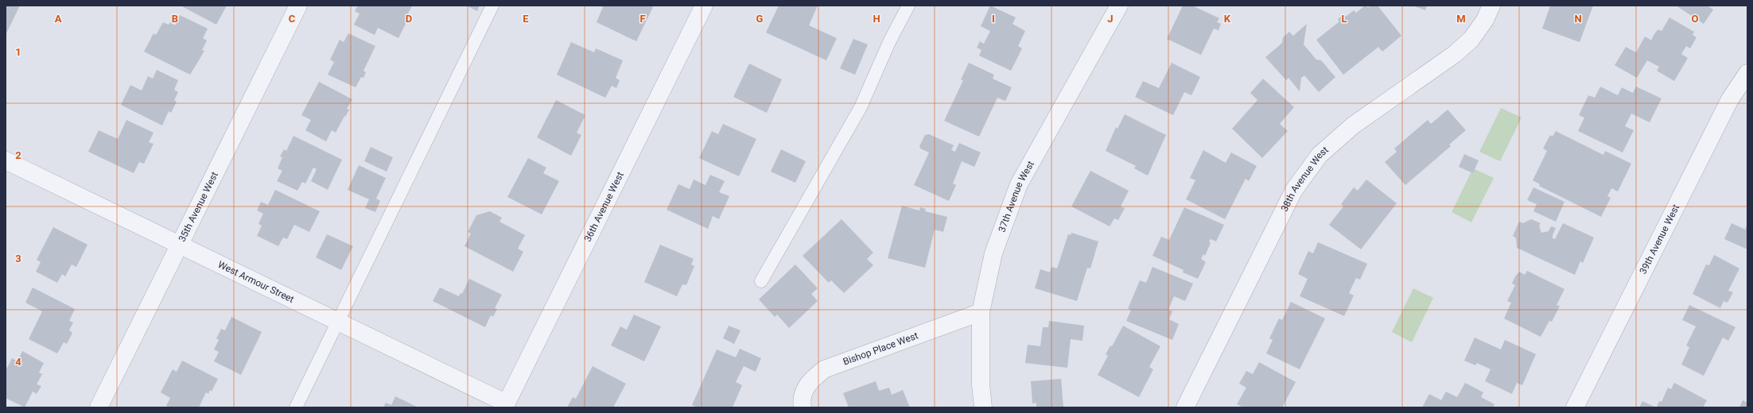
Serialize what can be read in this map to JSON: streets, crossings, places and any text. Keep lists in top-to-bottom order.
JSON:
{
  "streets": {
    "street": [
      "38th Avenue West",
      "37th Avenue West",
      "35th Avenue West",
      "36th Avenue West",
      "39th Avenue West",
      "West Armour Street",
      "Bishop Place West"
    ]
  },
  "crossings": [
    ["37th Avenue West", "Bishop Place West"],
    ["35th Avenue West", "West Armour Street"],
    ["36th Avenue West", "West Armour Street"]
  ],
  "grid": {
    "columns": [
      "A",
      "B",
      "C",
      "D",
      "E",
      "F",
      "G",
      "H",
      "I",
      "J",
      "K",
      "L",
      "M",
      "N",
      "O"
    ],
    "rows": [
      "1",
      "2",
      "3",
      "4"
    ]
  }
}
